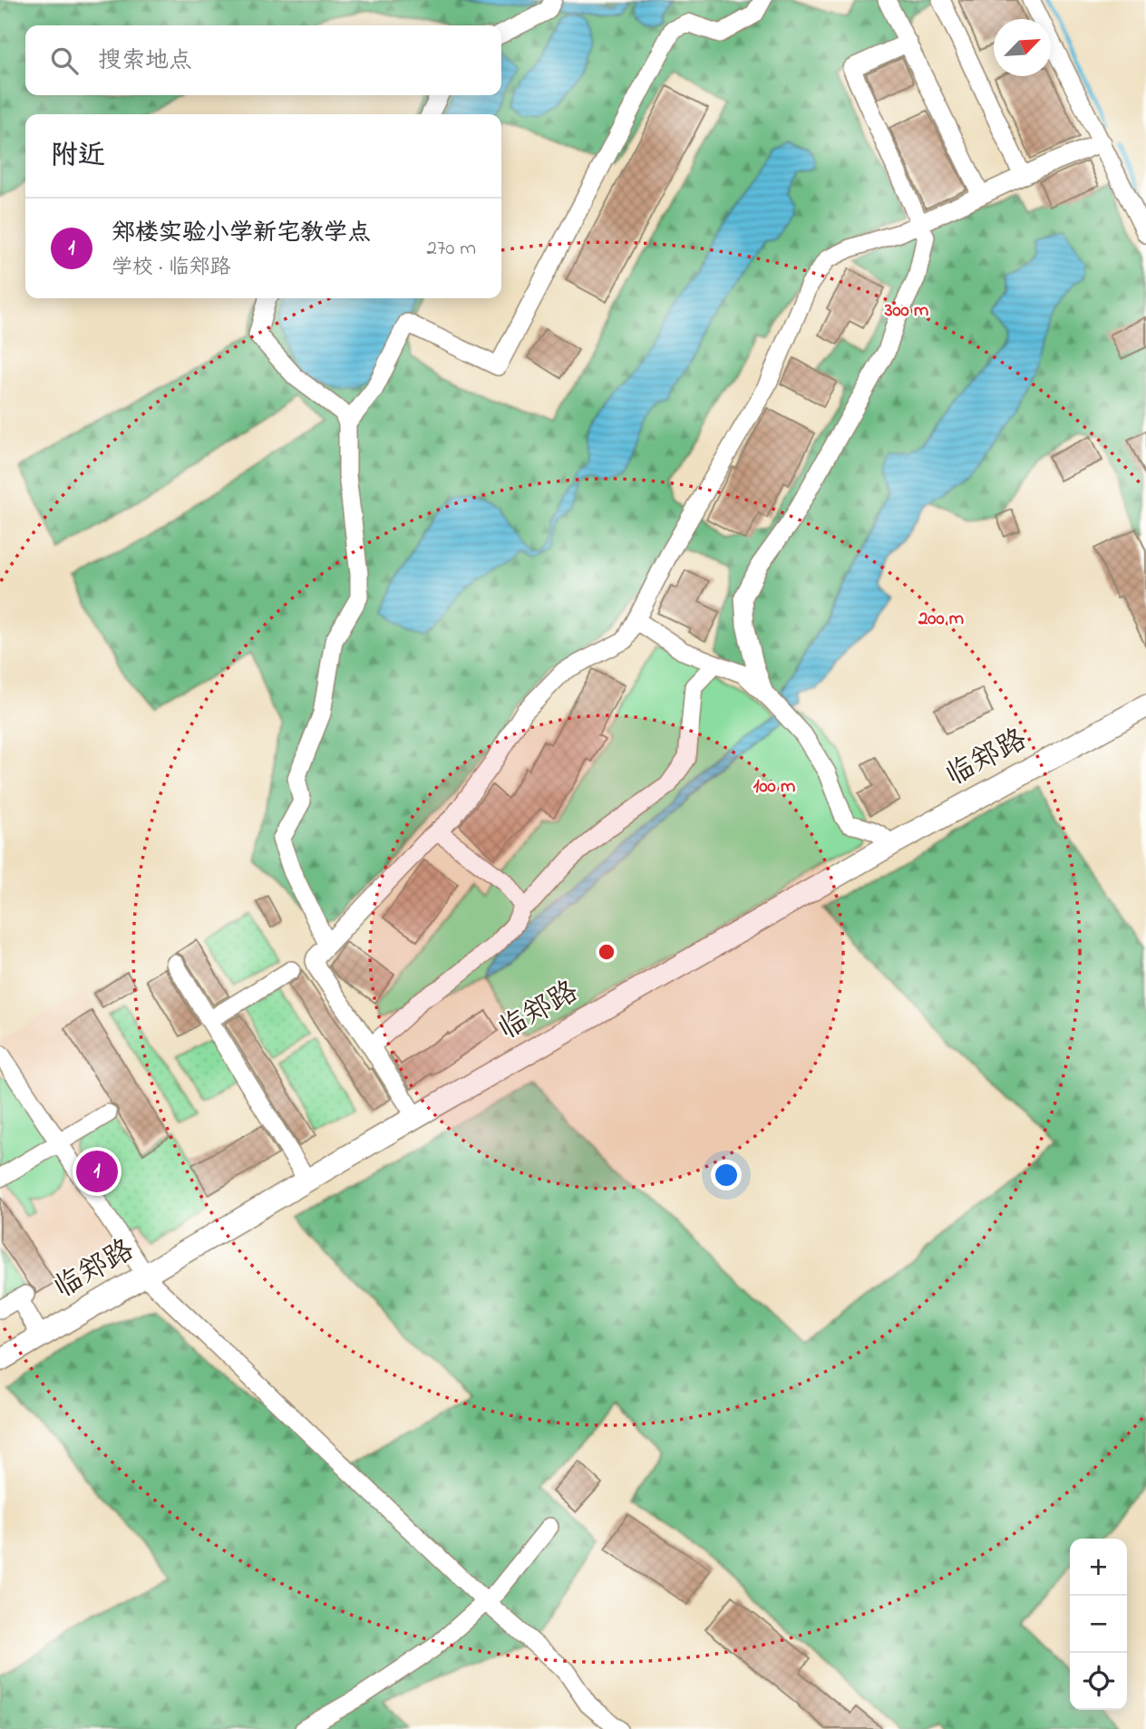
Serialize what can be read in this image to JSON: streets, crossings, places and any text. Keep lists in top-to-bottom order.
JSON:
{
  "streets": {
    "main road": ["临郑路"]
  },
  "north": "top right",
  "page": {
    "search": "搜索地点",
    "heading": "附近",
    "list": [
      {
        "mark": "1",
        "name": "郑楼实验小学新宅教学点",
        "note": "学校 · 临郑路",
        "value": "270 m"
      }
    ],
    "pins": "1",
    "map_buttons": ["+", "−"]
  },
  "rings": ["300 m", "200 m", "100 m"]
}
